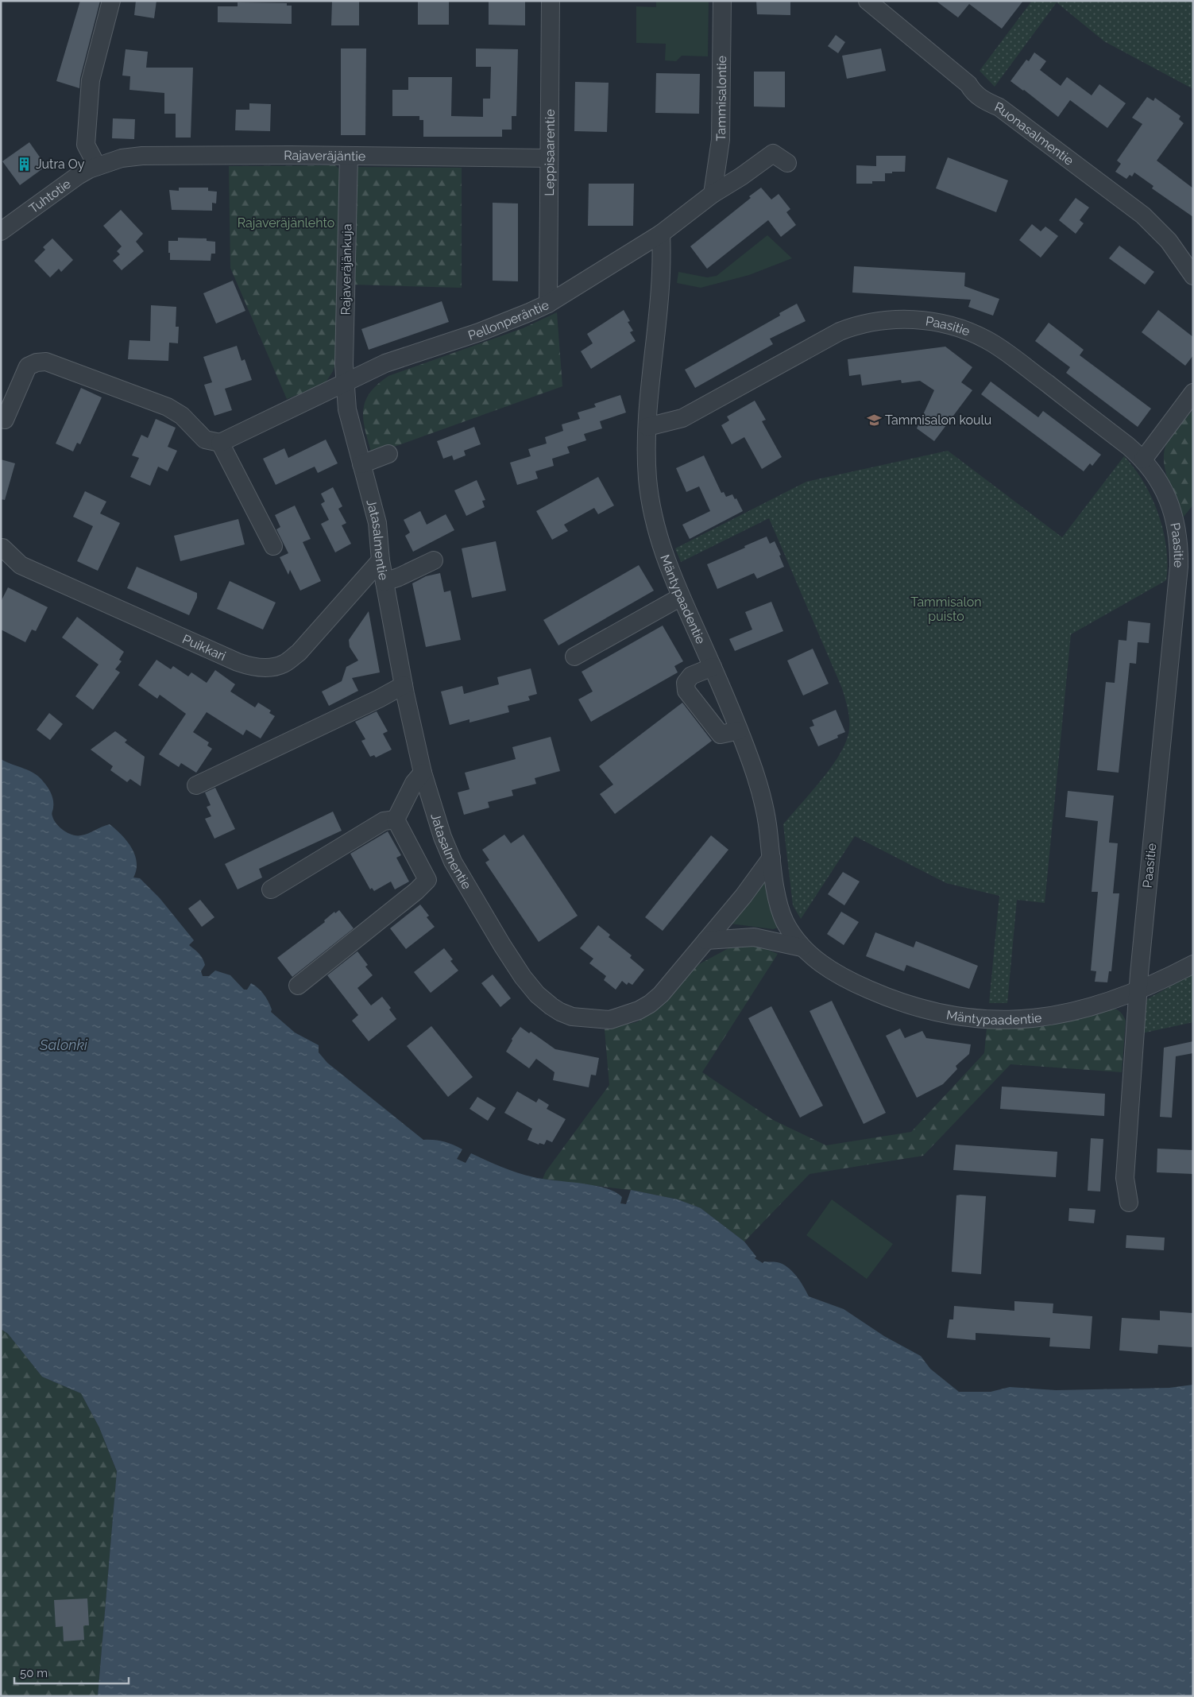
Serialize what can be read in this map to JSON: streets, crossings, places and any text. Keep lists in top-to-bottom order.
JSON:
{
  "streets": {
    "street": [
      "Tammisalontie",
      "Ruonasalmentie",
      "Leppisaarentie",
      "Rajaveräjäntie",
      "Tuhtotie",
      "Rajaveräjänkuja",
      "Pellonperäntie",
      "Paasitie",
      "Jatasalmentie",
      "Mäntypaadentie",
      "Puikkari"
    ]
  },
  "crossings": [
    ["Tammisalontie", "Pellonperäntie"],
    ["Leppisaarentie", "Rajaveräjäntie"],
    ["Leppisaarentie", "Pellonperäntie"],
    ["Rajaveräjäntie", "Tuhtotie"],
    ["Rajaveräjäntie", "Rajaveräjänkuja"],
    ["Rajaveräjänkuja", "Pellonperäntie"],
    ["Rajaveräjänkuja", "Jatasalmentie"],
    ["Pellonperäntie", "Jatasalmentie"],
    ["Pellonperäntie", "Mäntypaadentie"],
    ["Paasitie", "Mäntypaadentie"],
    ["Jatasalmentie", "Mäntypaadentie"],
    ["Jatasalmentie", "Puikkari"]
  ],
  "water": ["Salonki"],
  "parks": ["Rajaveräjänlehto", "Tammisalon puisto"],
  "places": {
    "building": ["Jutra Oy"],
    "school or university": ["Tammisalon koulu"]
  },
  "scale_bar": "50 m"
}
